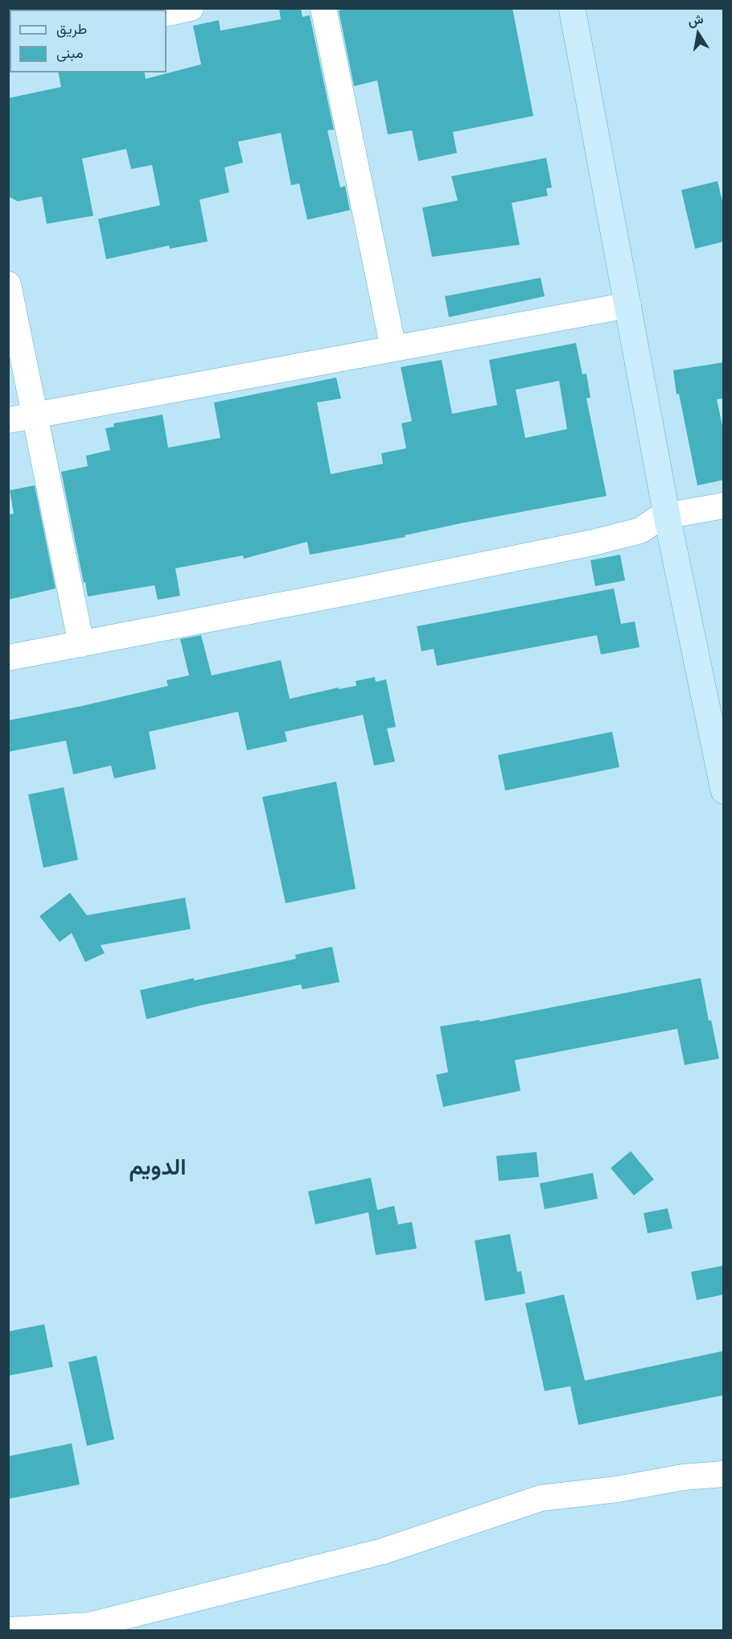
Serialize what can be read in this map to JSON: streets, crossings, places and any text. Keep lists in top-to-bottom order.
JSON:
{
  "districts": ["الدويم"],
  "legend": ["طريق", "مبنى"],
  "north": "top"
}
